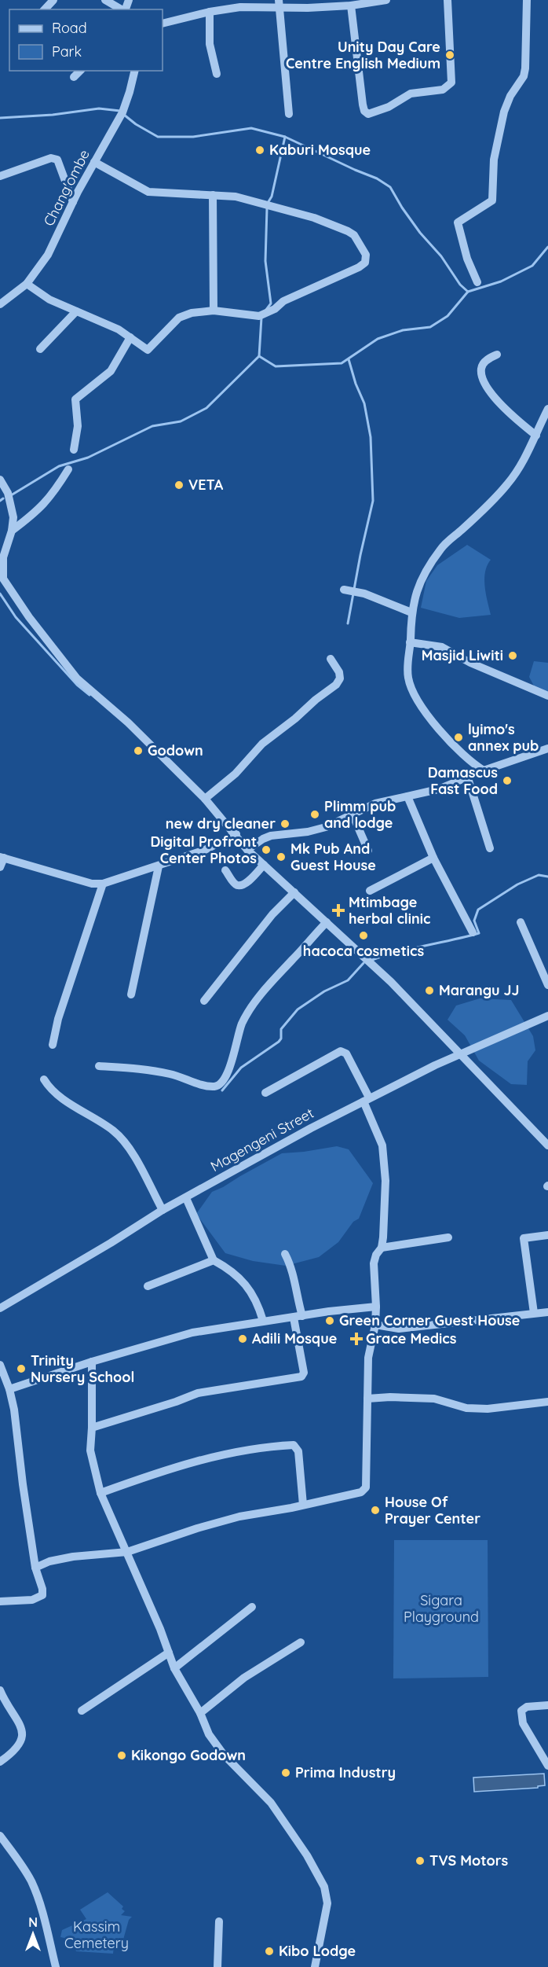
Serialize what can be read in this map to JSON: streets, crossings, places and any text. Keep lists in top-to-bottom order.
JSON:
{
  "streets": {
    "street": ["Chang'ombe", "Magengeni Street"]
  },
  "parks": ["Sigara Playground", "Kassim Cemetery"],
  "places": {
    "other": [
      "Unity Day Care Centre English Medium",
      "Kaburi Mosque",
      "VETA",
      "Masjid Liwiti",
      "lyimo's annex pub",
      "Godown",
      "Damascus Fast Food",
      "Plimm pub and lodge",
      "new dry cleaner",
      "Digital Profront Center Photos",
      "Mk Pub And Guest House",
      "hacoca cosmetics",
      "Marangu JJ",
      "Green Corner Guest House",
      "Adili Mosque",
      "Trinity Nursery School",
      "House Of Prayer Center",
      "Kikongo Godown",
      "Prima Industry",
      "TVS Motors",
      "Kibo Lodge"
    ],
    "health": ["Mtimbage herbal clinic", "Grace Medics"]
  },
  "legend": ["Road", "Park"],
  "north": "top"
}
